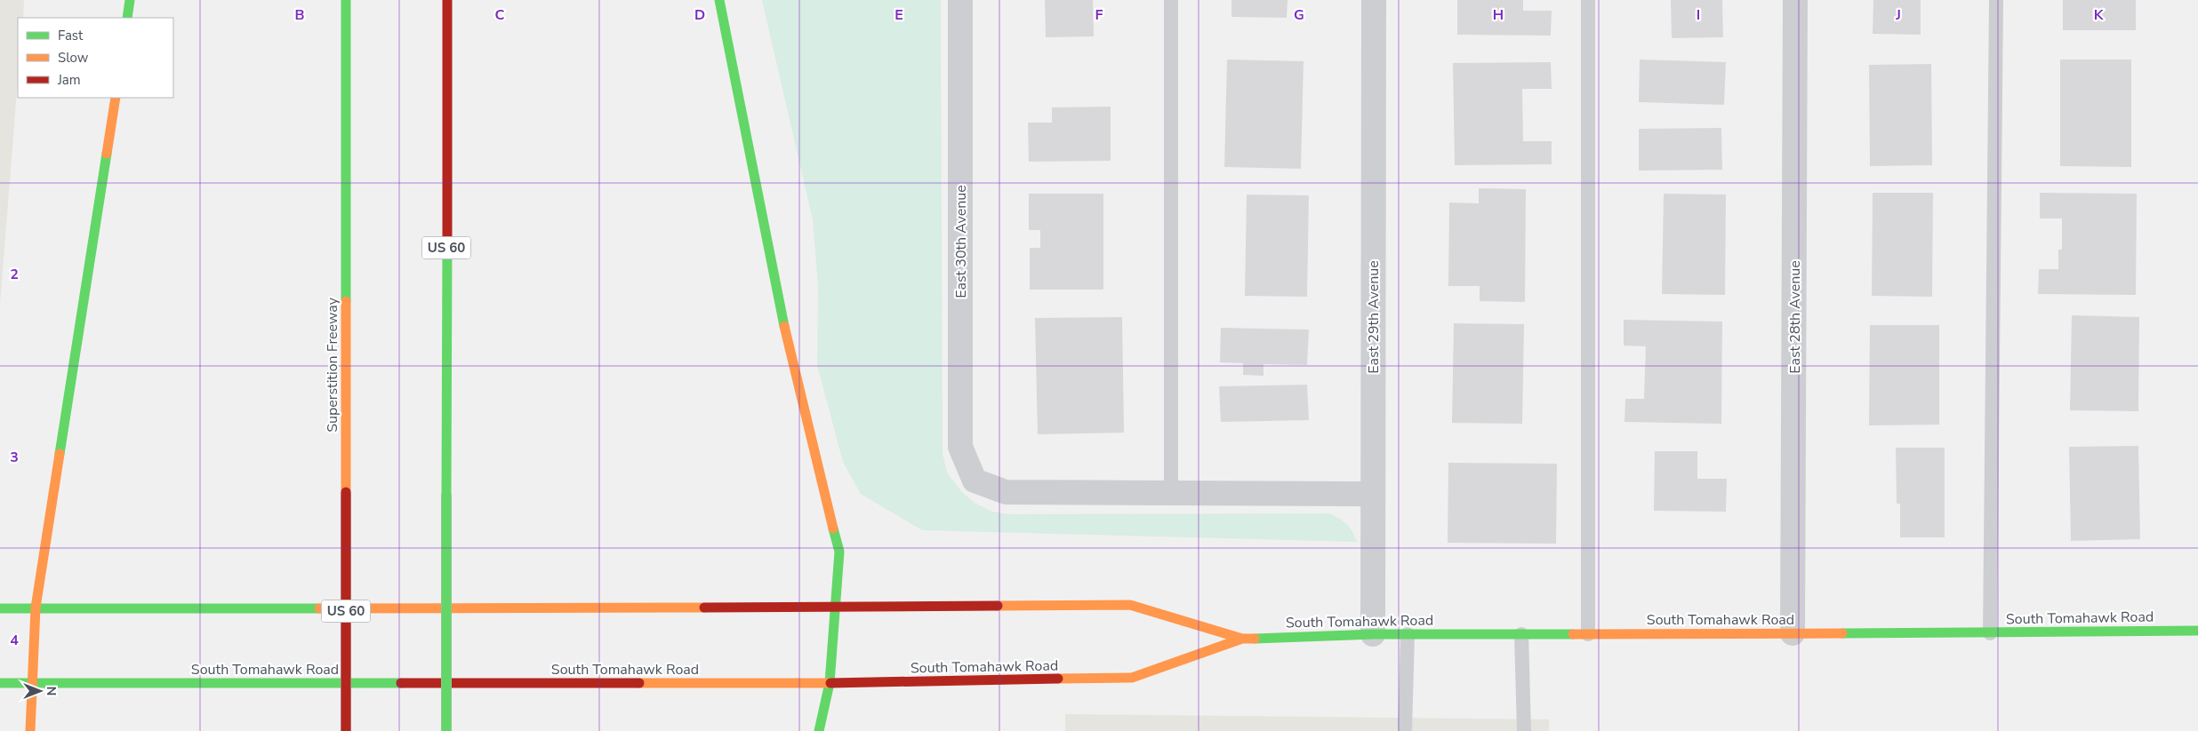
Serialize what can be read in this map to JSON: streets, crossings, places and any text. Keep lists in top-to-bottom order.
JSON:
{
  "streets": {
    "main road": ["US 60", "Superstition Freeway", "South Tomahawk Road"],
    "street": ["East 30th Avenue", "East 29th Avenue", "East 28th Avenue"]
  },
  "crossings": [
    ["East 29th Avenue", "South Tomahawk Road"],
    ["East 28th Avenue", "South Tomahawk Road"]
  ],
  "legend": ["Fast", "Slow", "Jam"],
  "north": "right",
  "grid": {
    "columns": [
      "B",
      "C",
      "D",
      "E",
      "F",
      "G",
      "H",
      "I",
      "J",
      "K"
    ],
    "rows": ["2", "3", "4"]
  }
}
